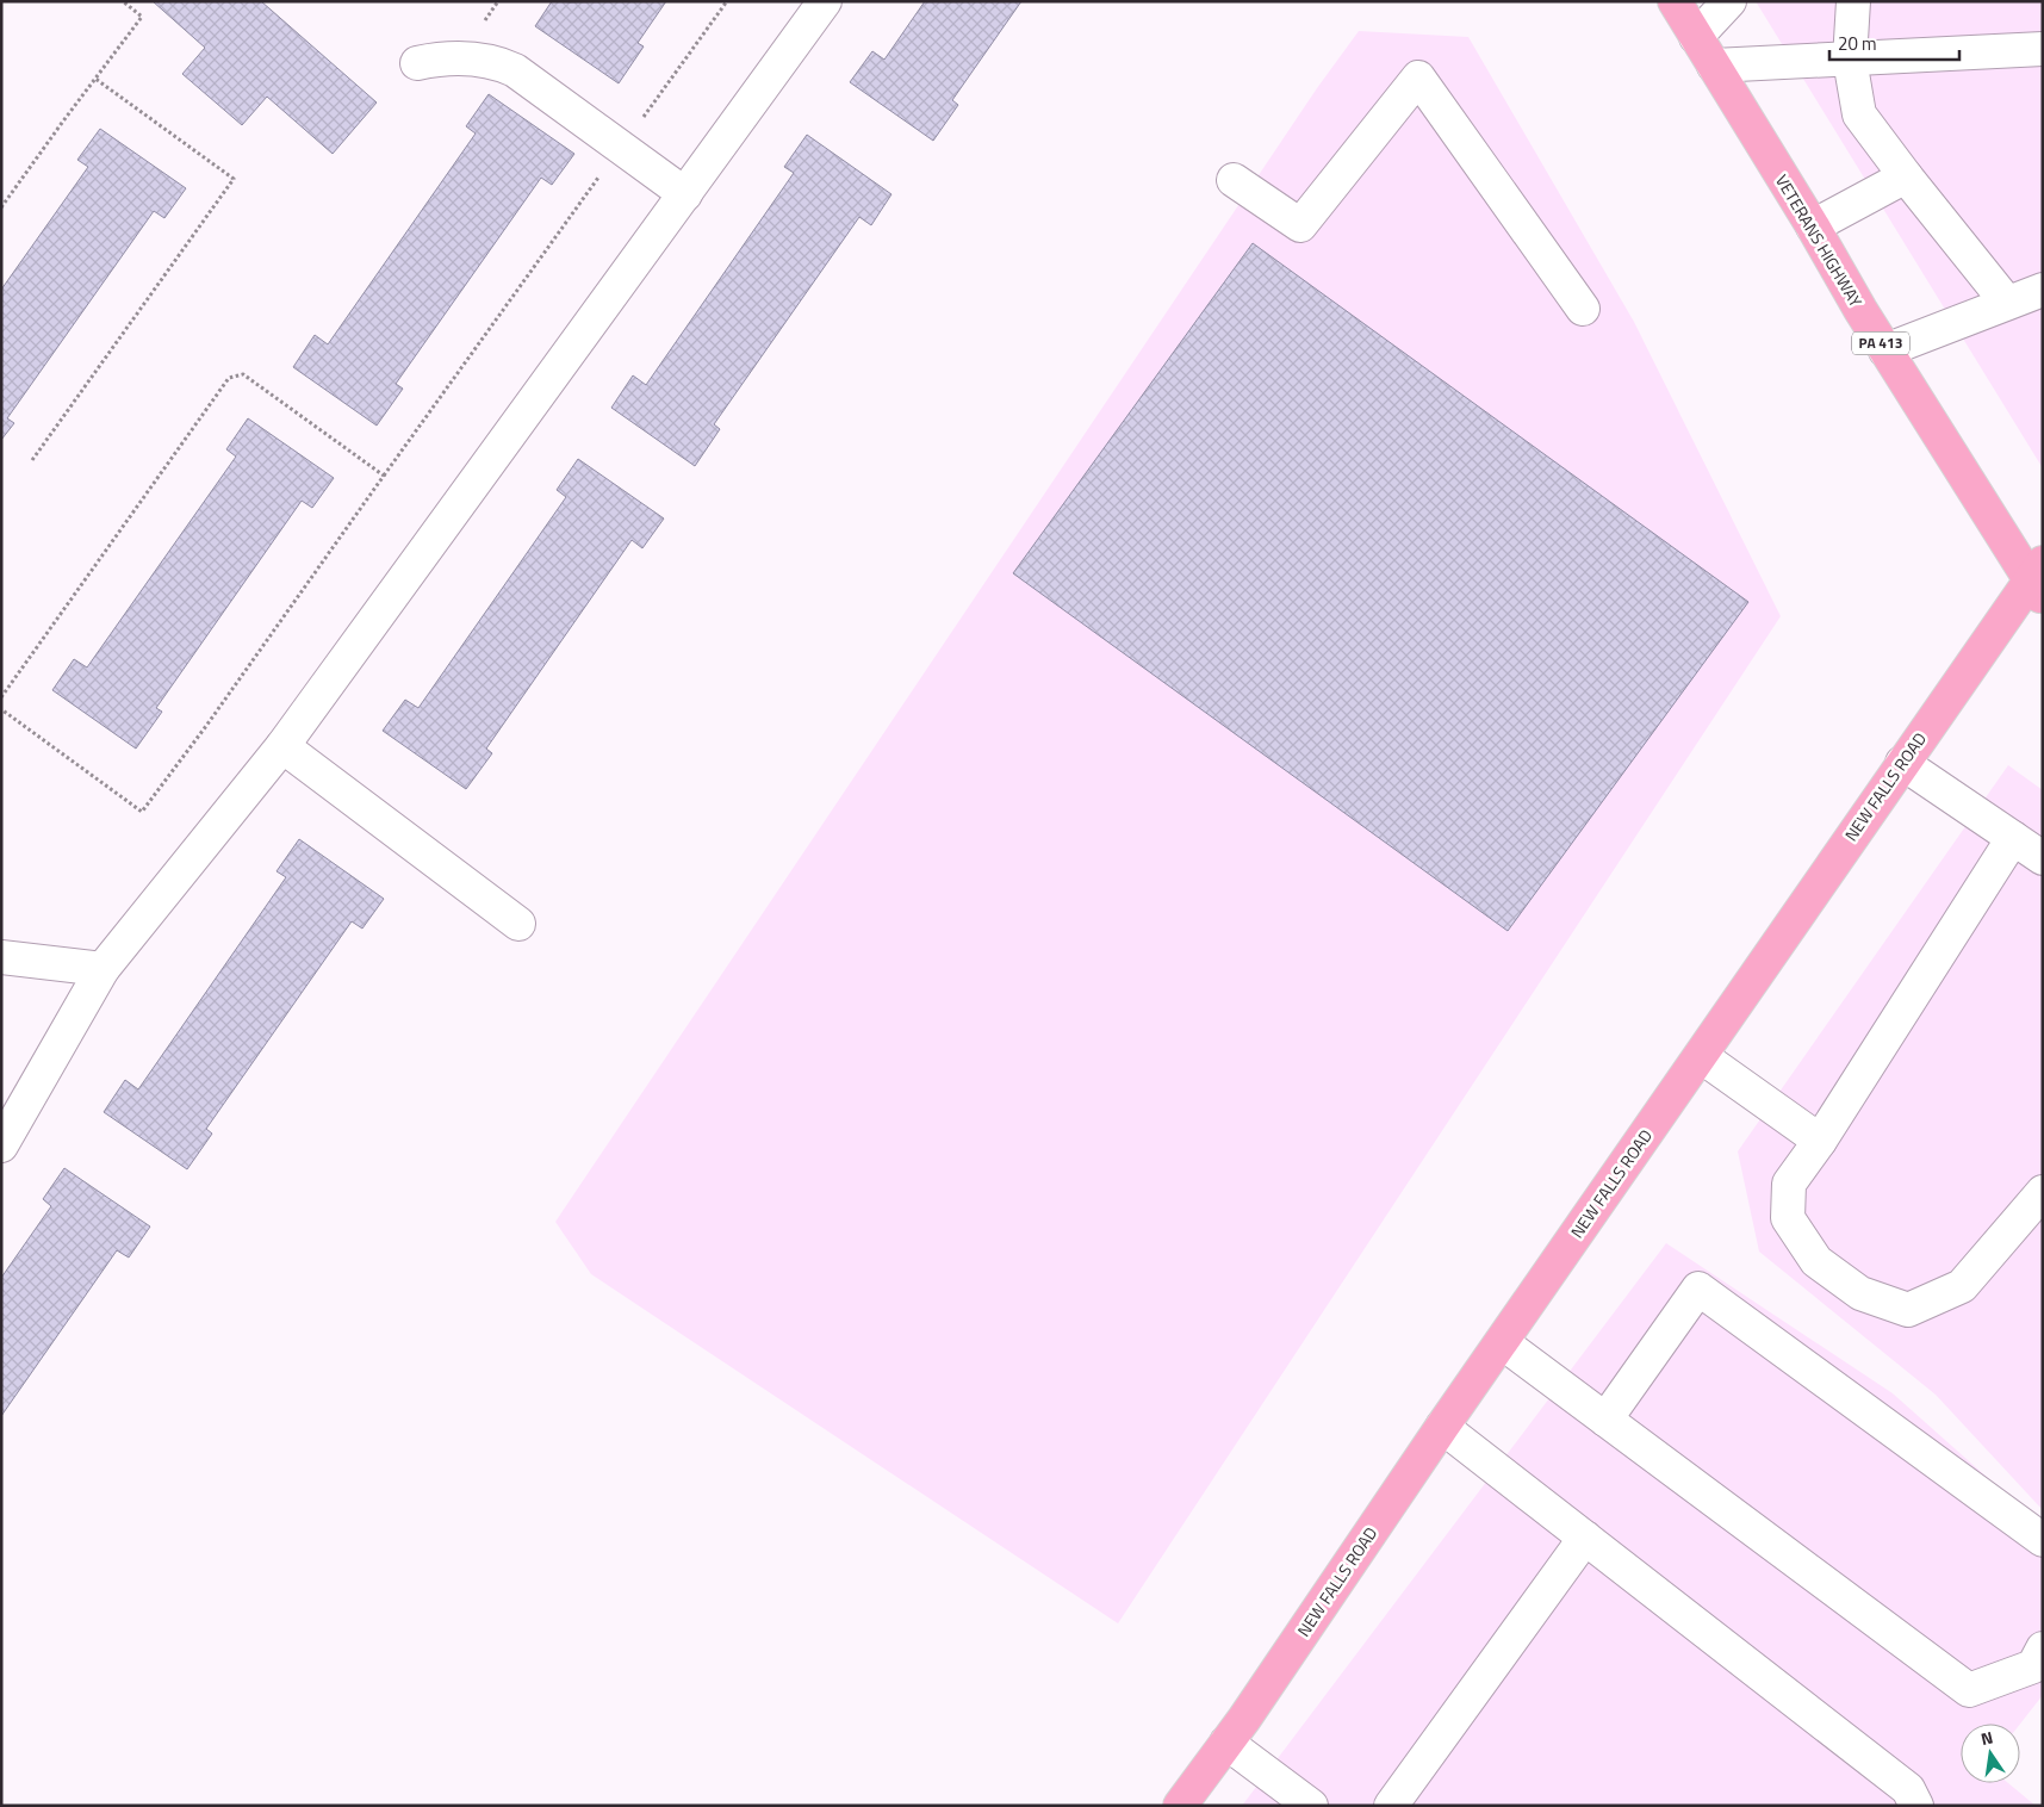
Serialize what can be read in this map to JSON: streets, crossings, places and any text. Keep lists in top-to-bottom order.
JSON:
{
  "streets": {
    "main road": ["VETERANS HIGHWAY", "PA 413", "NEW FALLS ROAD"]
  },
  "crossings": [
    ["VETERANS HIGHWAY", "NEW FALLS ROAD"]
  ],
  "scale_bar": "20 m",
  "north": "top"
}
